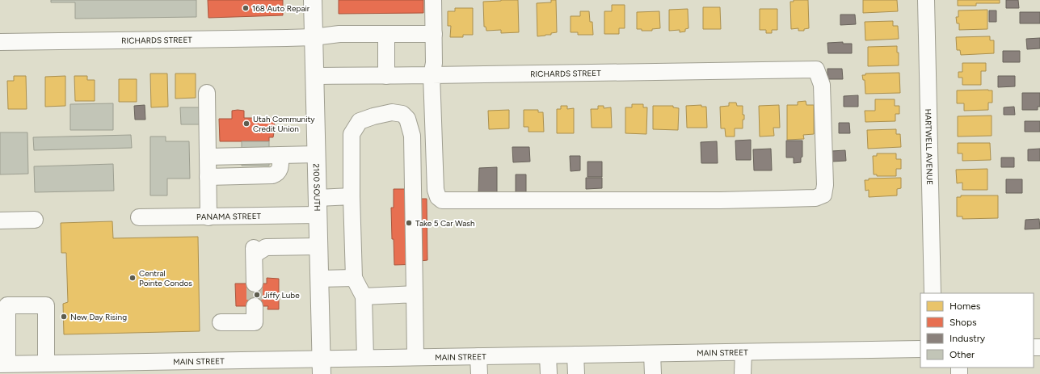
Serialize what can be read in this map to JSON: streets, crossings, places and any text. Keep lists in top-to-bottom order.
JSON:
{
  "streets": {
    "main road": ["2100 SOUTH"],
    "street": [
      "RICHARDS STREET",
      "HARTWELL AVENUE",
      "PANAMA STREET",
      "MAIN STREET"
    ]
  },
  "crossings": [
    ["RICHARDS STREET", "2100 SOUTH"],
    ["2100 SOUTH", "PANAMA STREET"],
    ["2100 SOUTH", "MAIN STREET"]
  ],
  "places": [
    "168 Auto Repair",
    "Utah Community Credit Union",
    "Take 5 Car Wash",
    "Central Pointe Condos",
    "Jiffy Lube",
    "New Day Rising"
  ],
  "legend": [
    "Homes",
    "Shops",
    "Industry",
    "Other"
  ]
}
